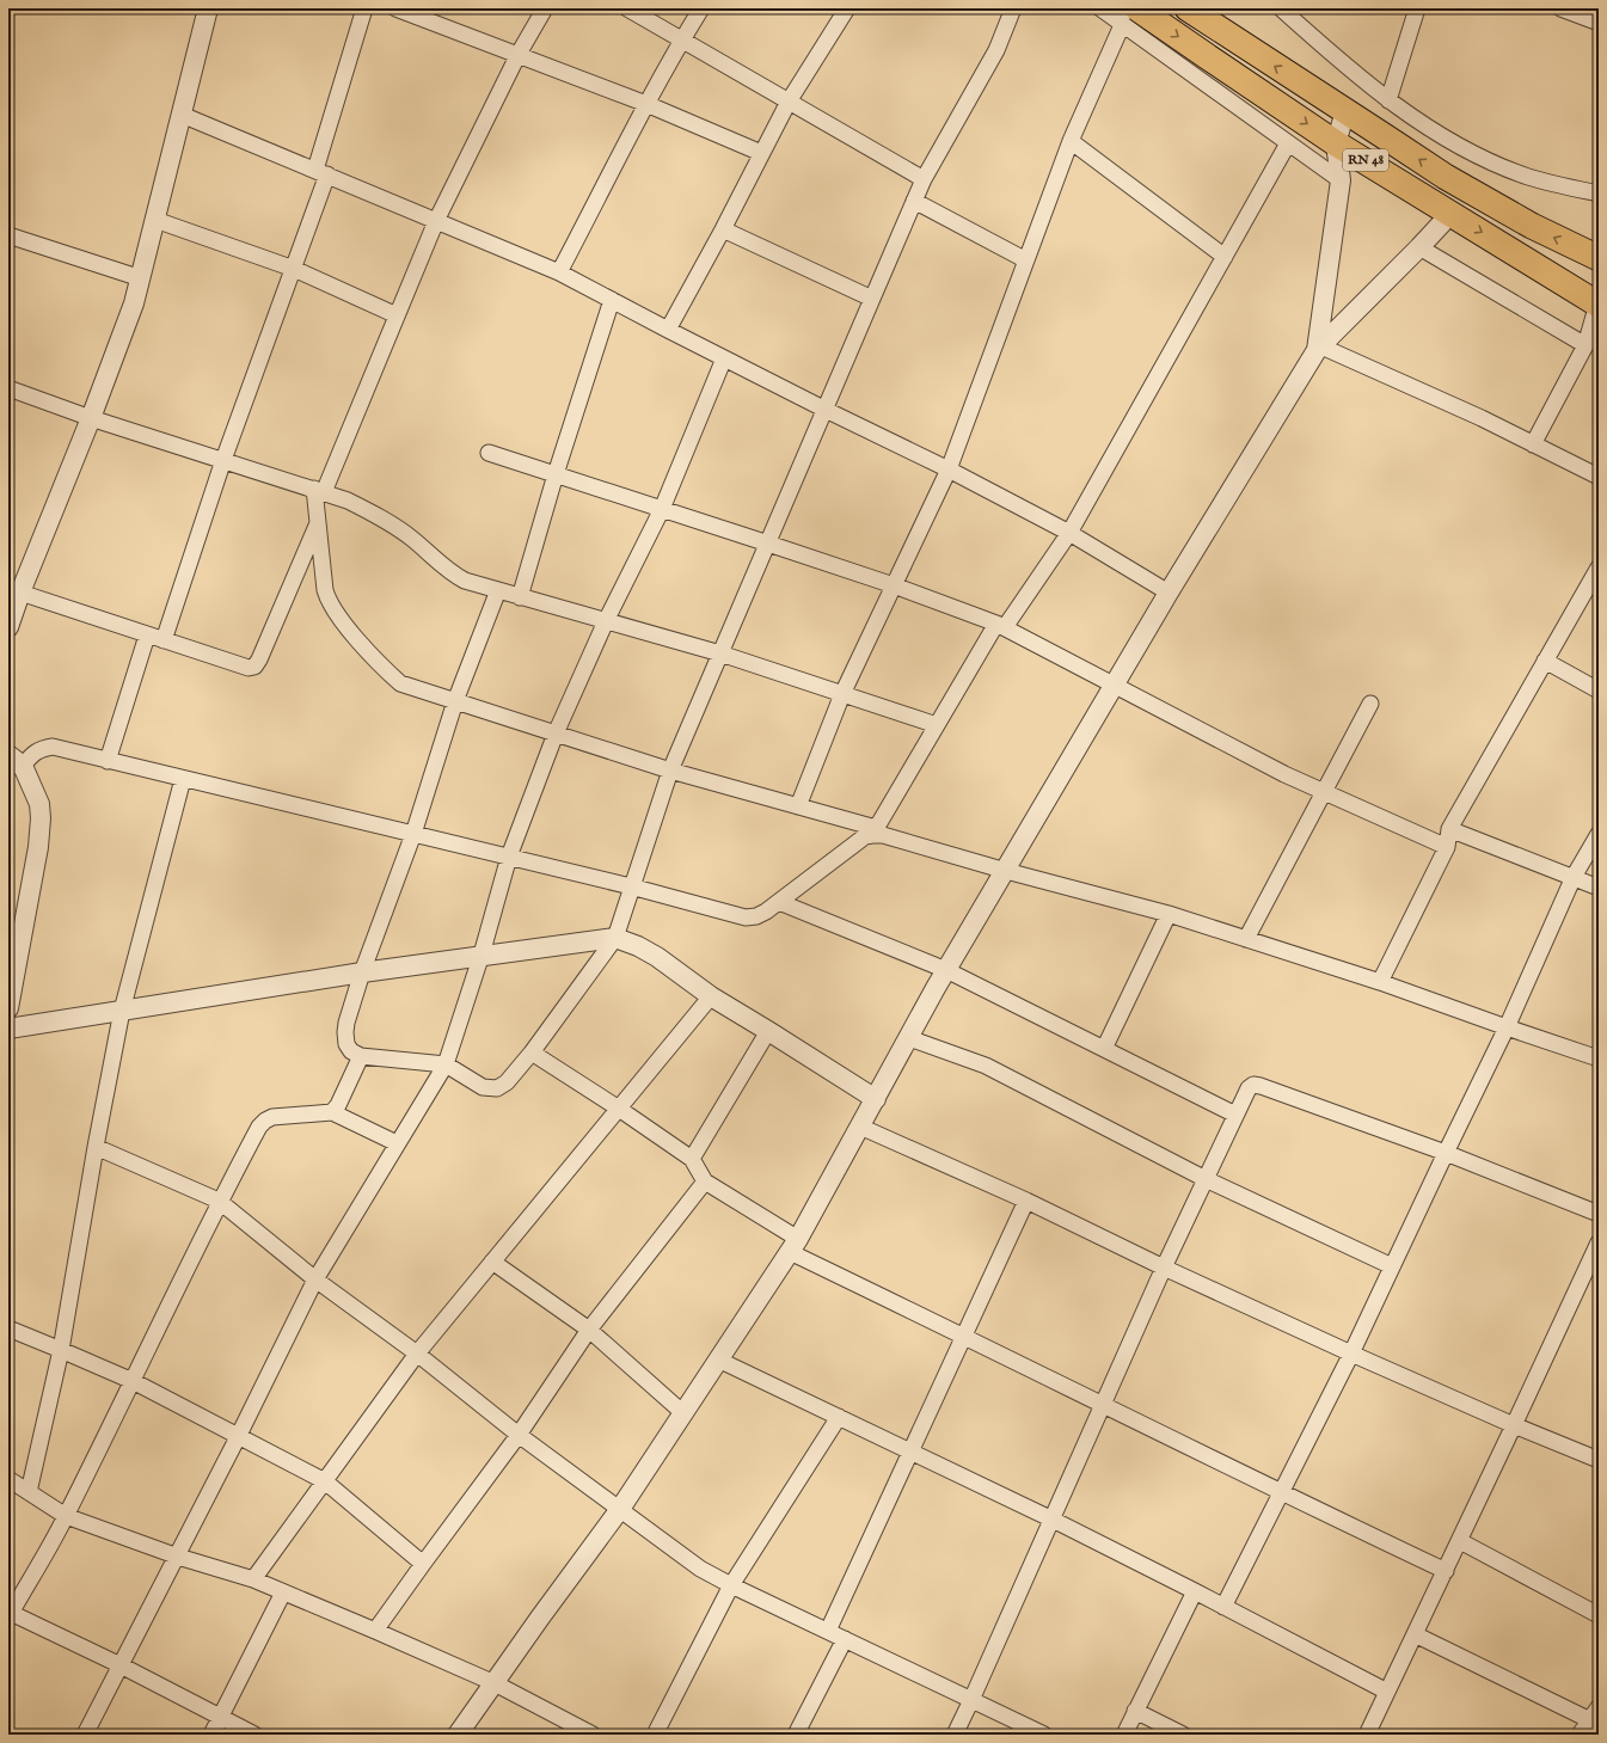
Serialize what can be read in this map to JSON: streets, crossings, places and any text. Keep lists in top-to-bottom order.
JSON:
{
  "streets": {
    "highway": ["RN 48"]
  }
}
